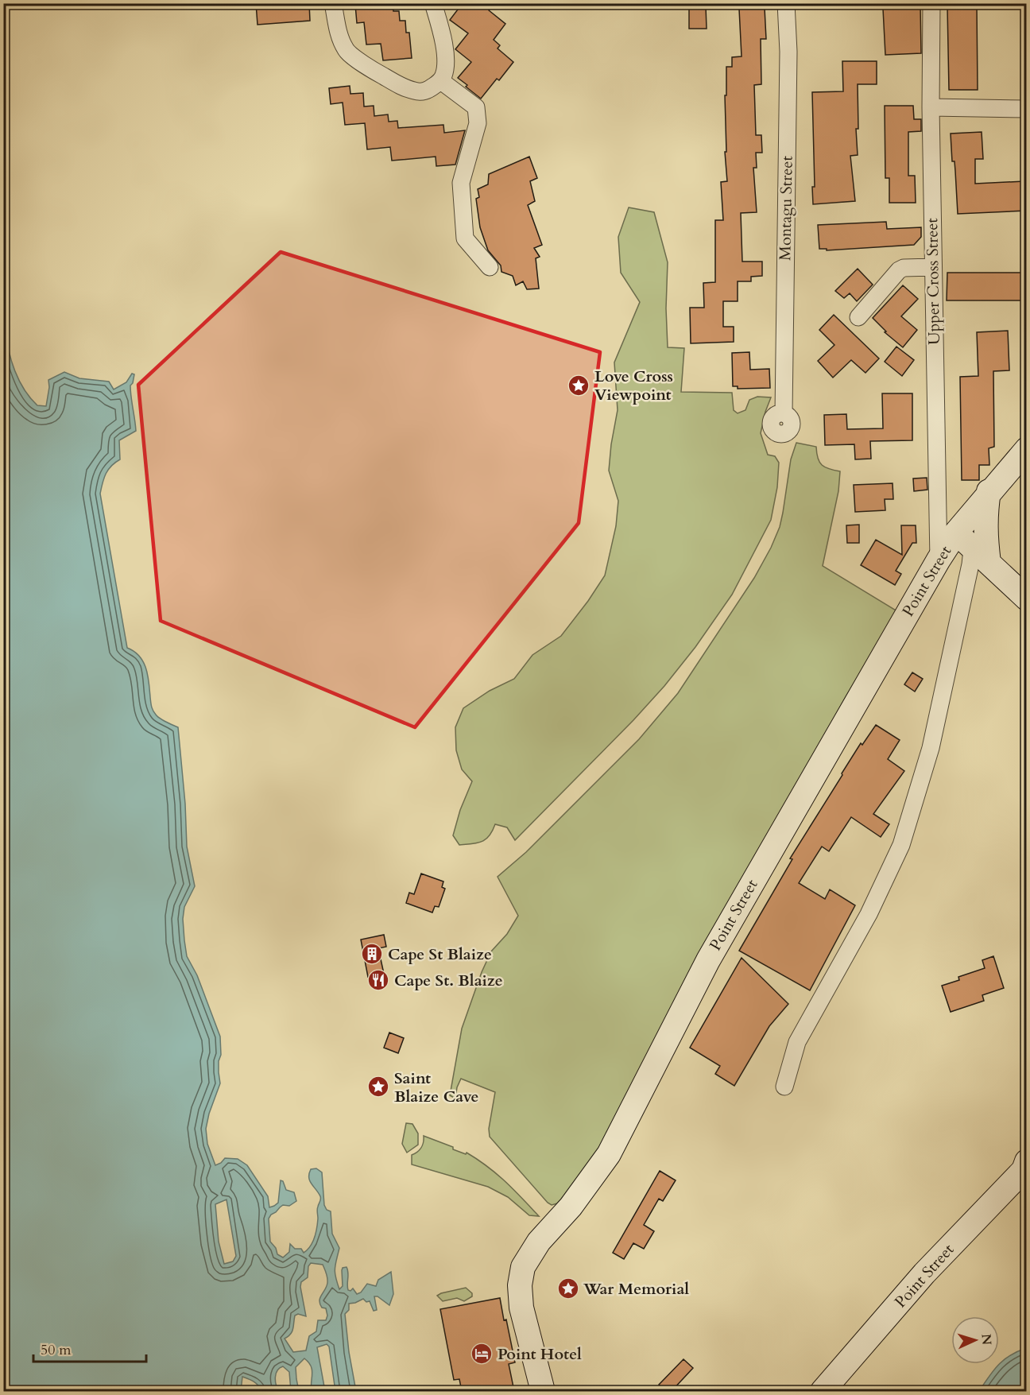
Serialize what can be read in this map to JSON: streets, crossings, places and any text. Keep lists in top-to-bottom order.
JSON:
{
  "streets": {
    "street": ["Montagu Street", "Upper Cross Street", "Point Street"]
  },
  "crossings": [
    ["Upper Cross Street", "Point Street"]
  ],
  "places": {
    "place": ["Love Cross Viewpoint", "Saint Blaize Cave", "War Memorial"],
    "building": ["Cape St Blaize"],
    "restaurant": ["Cape St. Blaize"],
    "hotel": ["Point Hotel"]
  },
  "scale_bar": "50 m",
  "north": "right"
}
